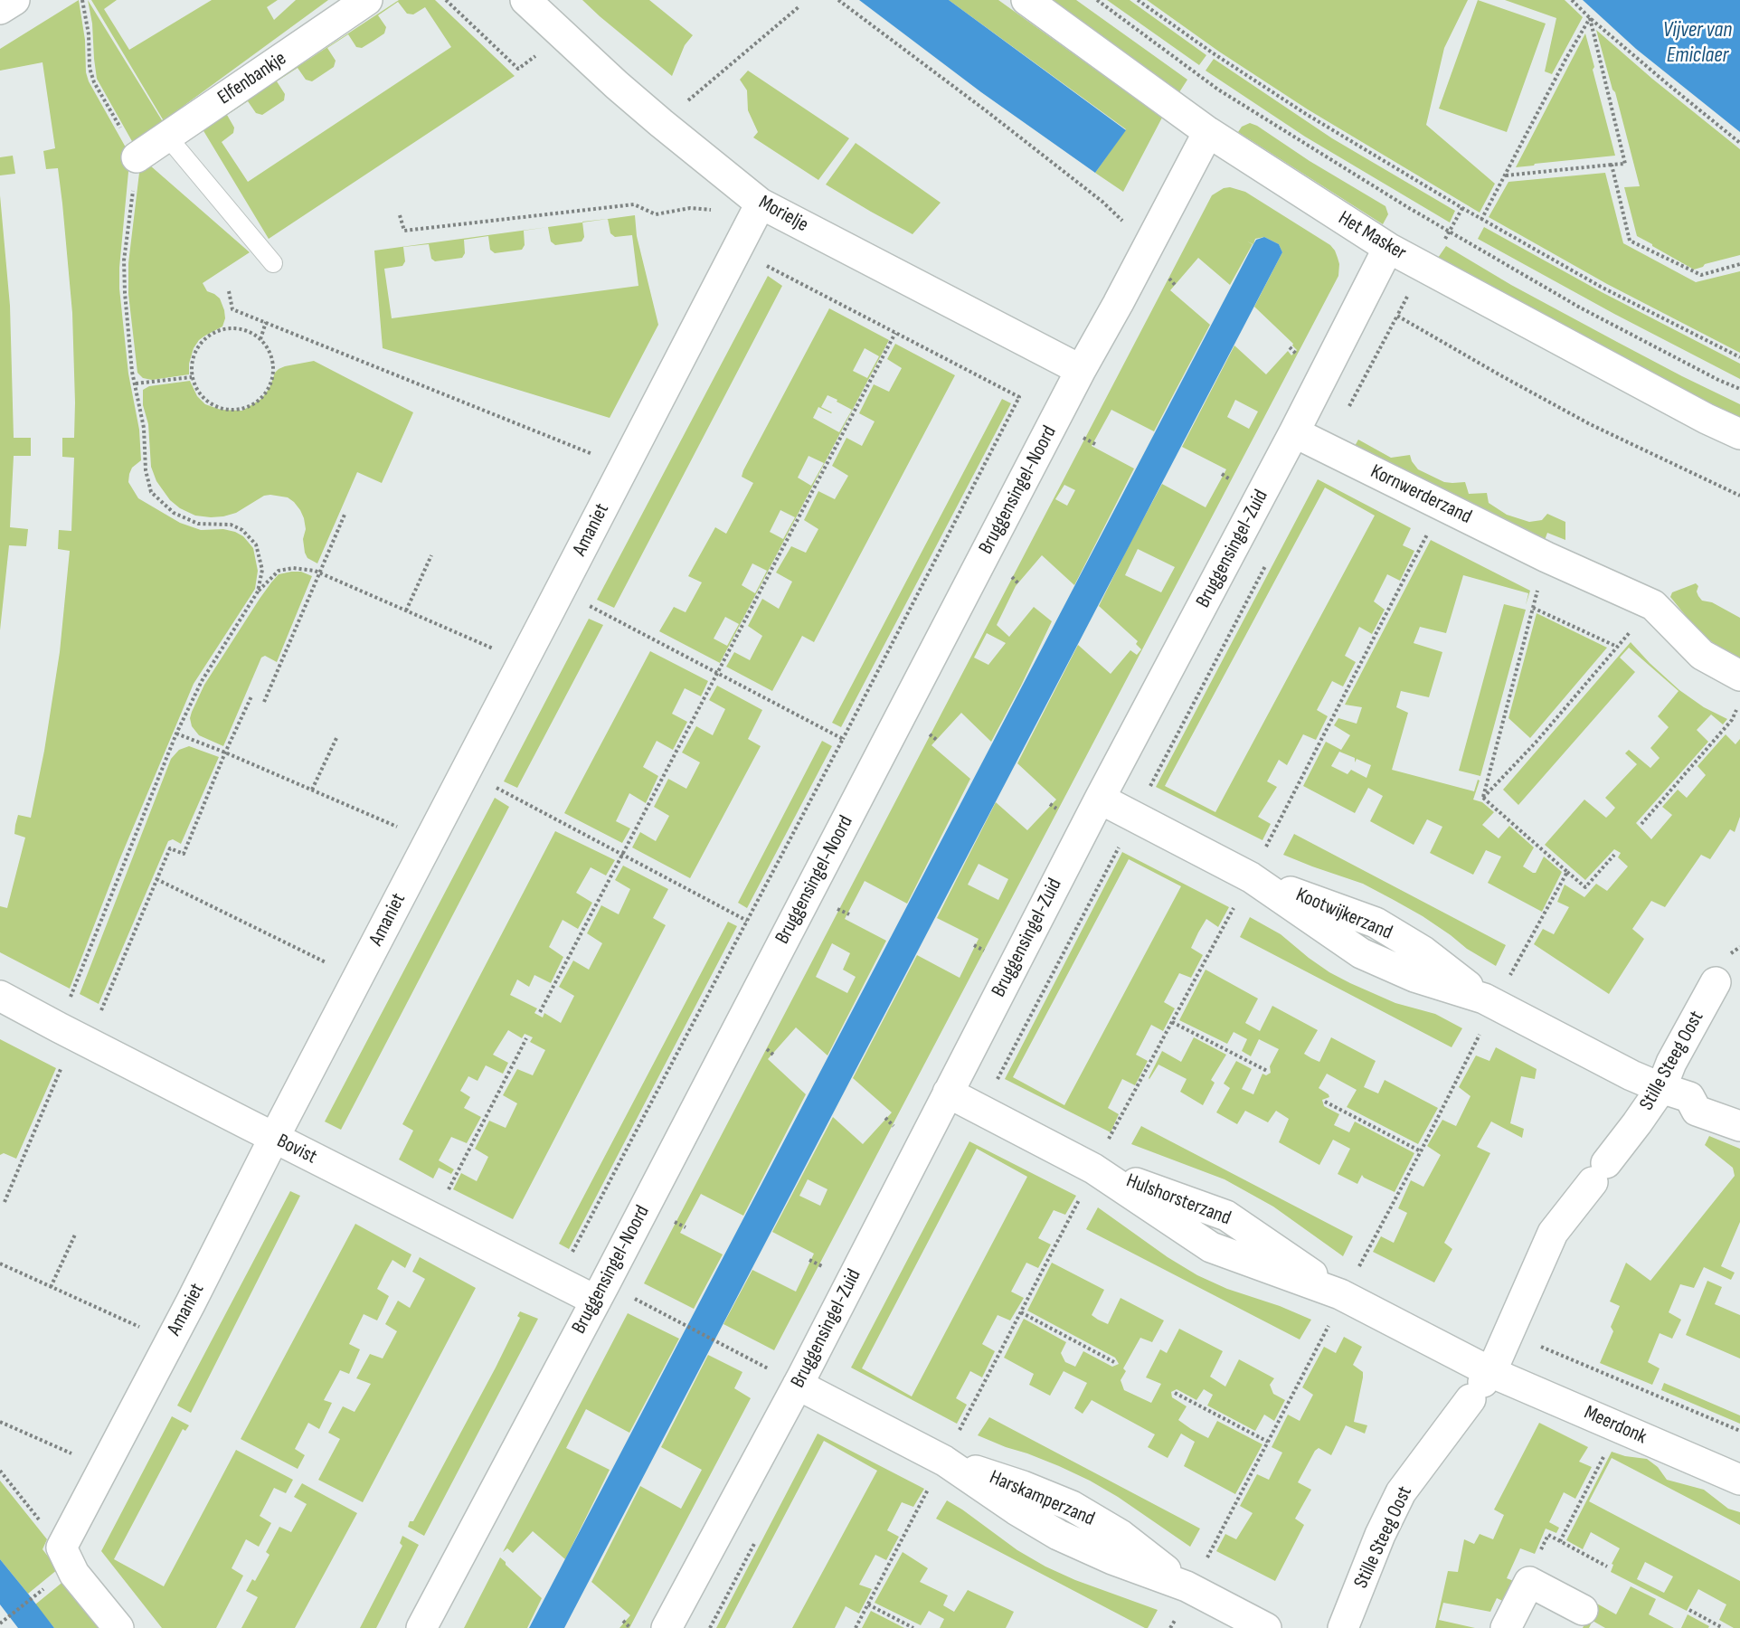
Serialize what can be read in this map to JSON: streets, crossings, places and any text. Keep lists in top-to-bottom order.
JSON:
{
  "streets": {
    "street": [
      "Elfenbankje",
      "Morielje",
      "Het Masker",
      "Bruggensingel-Noord",
      "Kornwerderzand",
      "Amaniet",
      "Bruggensingel-Zuid",
      "Kootwijkerzand",
      "Stille Steeg Oost",
      "Bovist",
      "Hulshorsterzand",
      "Meerdonk",
      "Harskamperzand"
    ]
  },
  "crossings": [
    ["Morielje", "Bruggensingel-Noord"],
    ["Morielje", "Amaniet"],
    ["Het Masker", "Bruggensingel-Noord"],
    ["Het Masker", "Bruggensingel-Zuid"],
    ["Bruggensingel-Noord", "Bovist"],
    ["Kornwerderzand", "Bruggensingel-Zuid"],
    ["Amaniet", "Bovist"],
    ["Bruggensingel-Zuid", "Kootwijkerzand"],
    ["Bruggensingel-Zuid", "Hulshorsterzand"],
    ["Bruggensingel-Zuid", "Harskamperzand"],
    ["Kootwijkerzand", "Stille Steeg Oost"],
    ["Stille Steeg Oost", "Hulshorsterzand"],
    ["Stille Steeg Oost", "Meerdonk"],
    ["Hulshorsterzand", "Meerdonk"]
  ],
  "water": ["Vijver van Emiclaer"]
}
